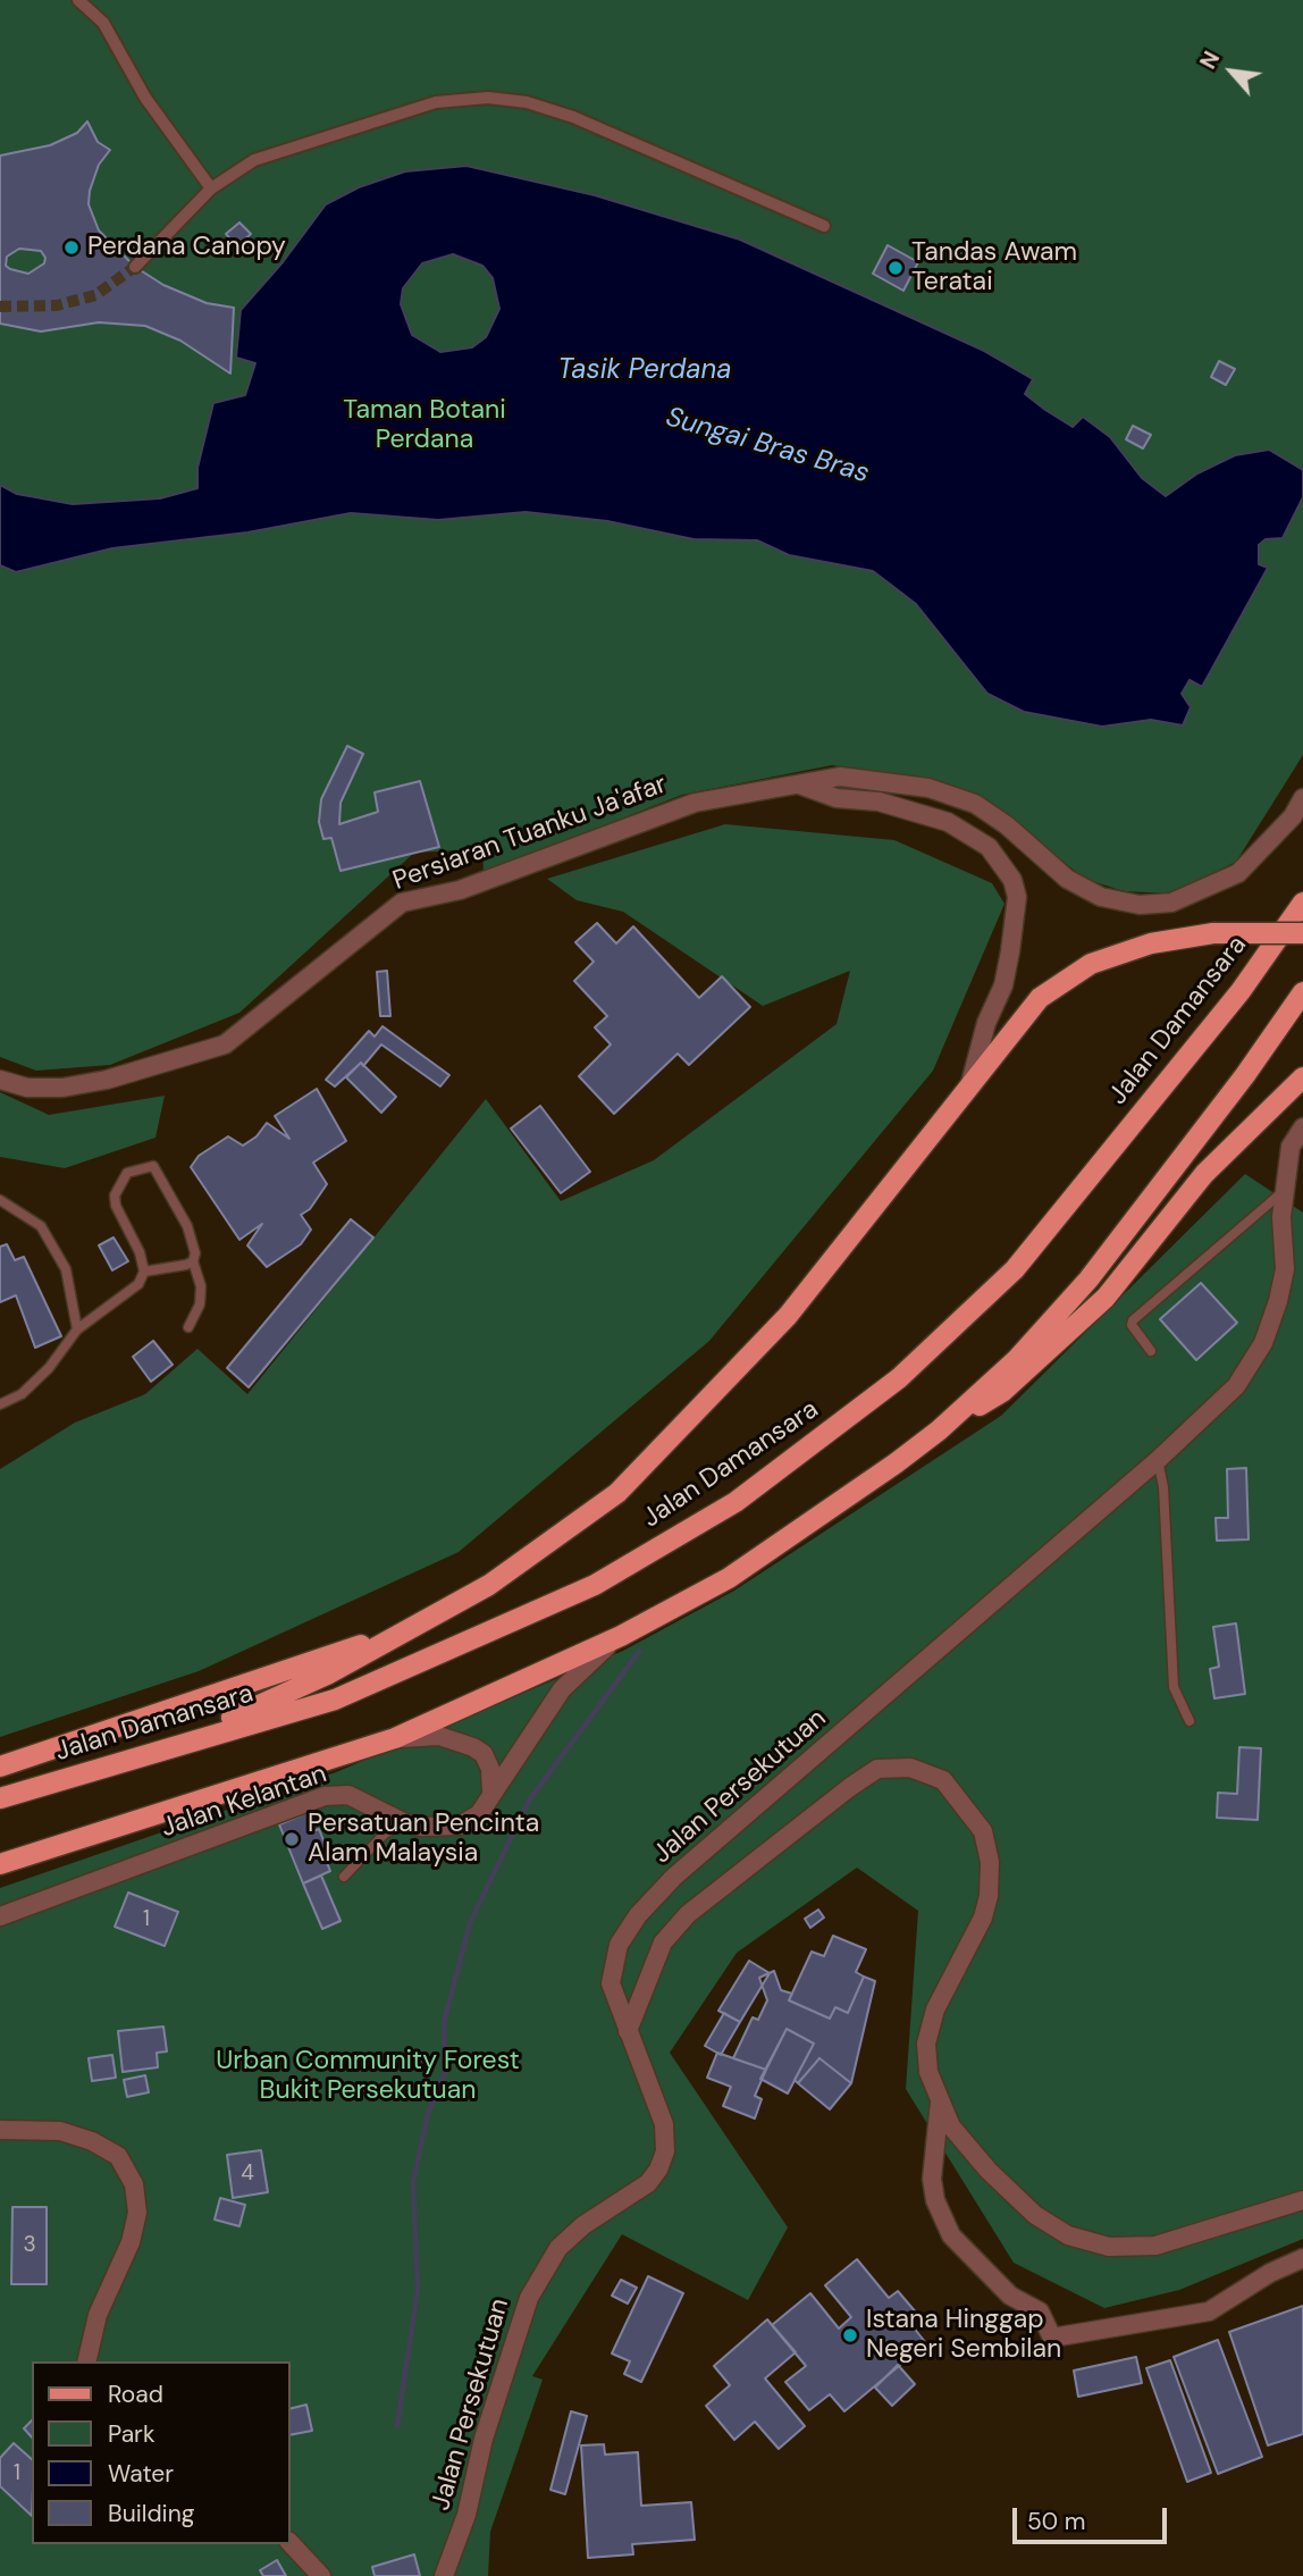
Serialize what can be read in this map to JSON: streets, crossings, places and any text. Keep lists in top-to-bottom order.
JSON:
{
  "streets": {
    "main road": ["Jalan Damansara"],
    "street": ["Persiaran Tuanku Ja'afar", "Jalan Persekutuan", "Jalan Kelantan"]
  },
  "water": ["Tasik Perdana", "Sungai Bras Bras"],
  "parks": ["Taman Botani Perdana", "Urban Community Forest Bukit Persekutuan"],
  "places": [
    "Perdana Canopy",
    "Tandas Awam Teratai",
    "Persatuan Pencinta Alam Malaysia",
    "Istana Hinggap Negeri Sembilan"
  ],
  "house_numbers": [
    "1",
    "4",
    "3",
    "1"
  ],
  "legend": [
    "Road",
    "Park",
    "Water",
    "Building"
  ],
  "scale_bar": "50 m",
  "north": "top left"
}
